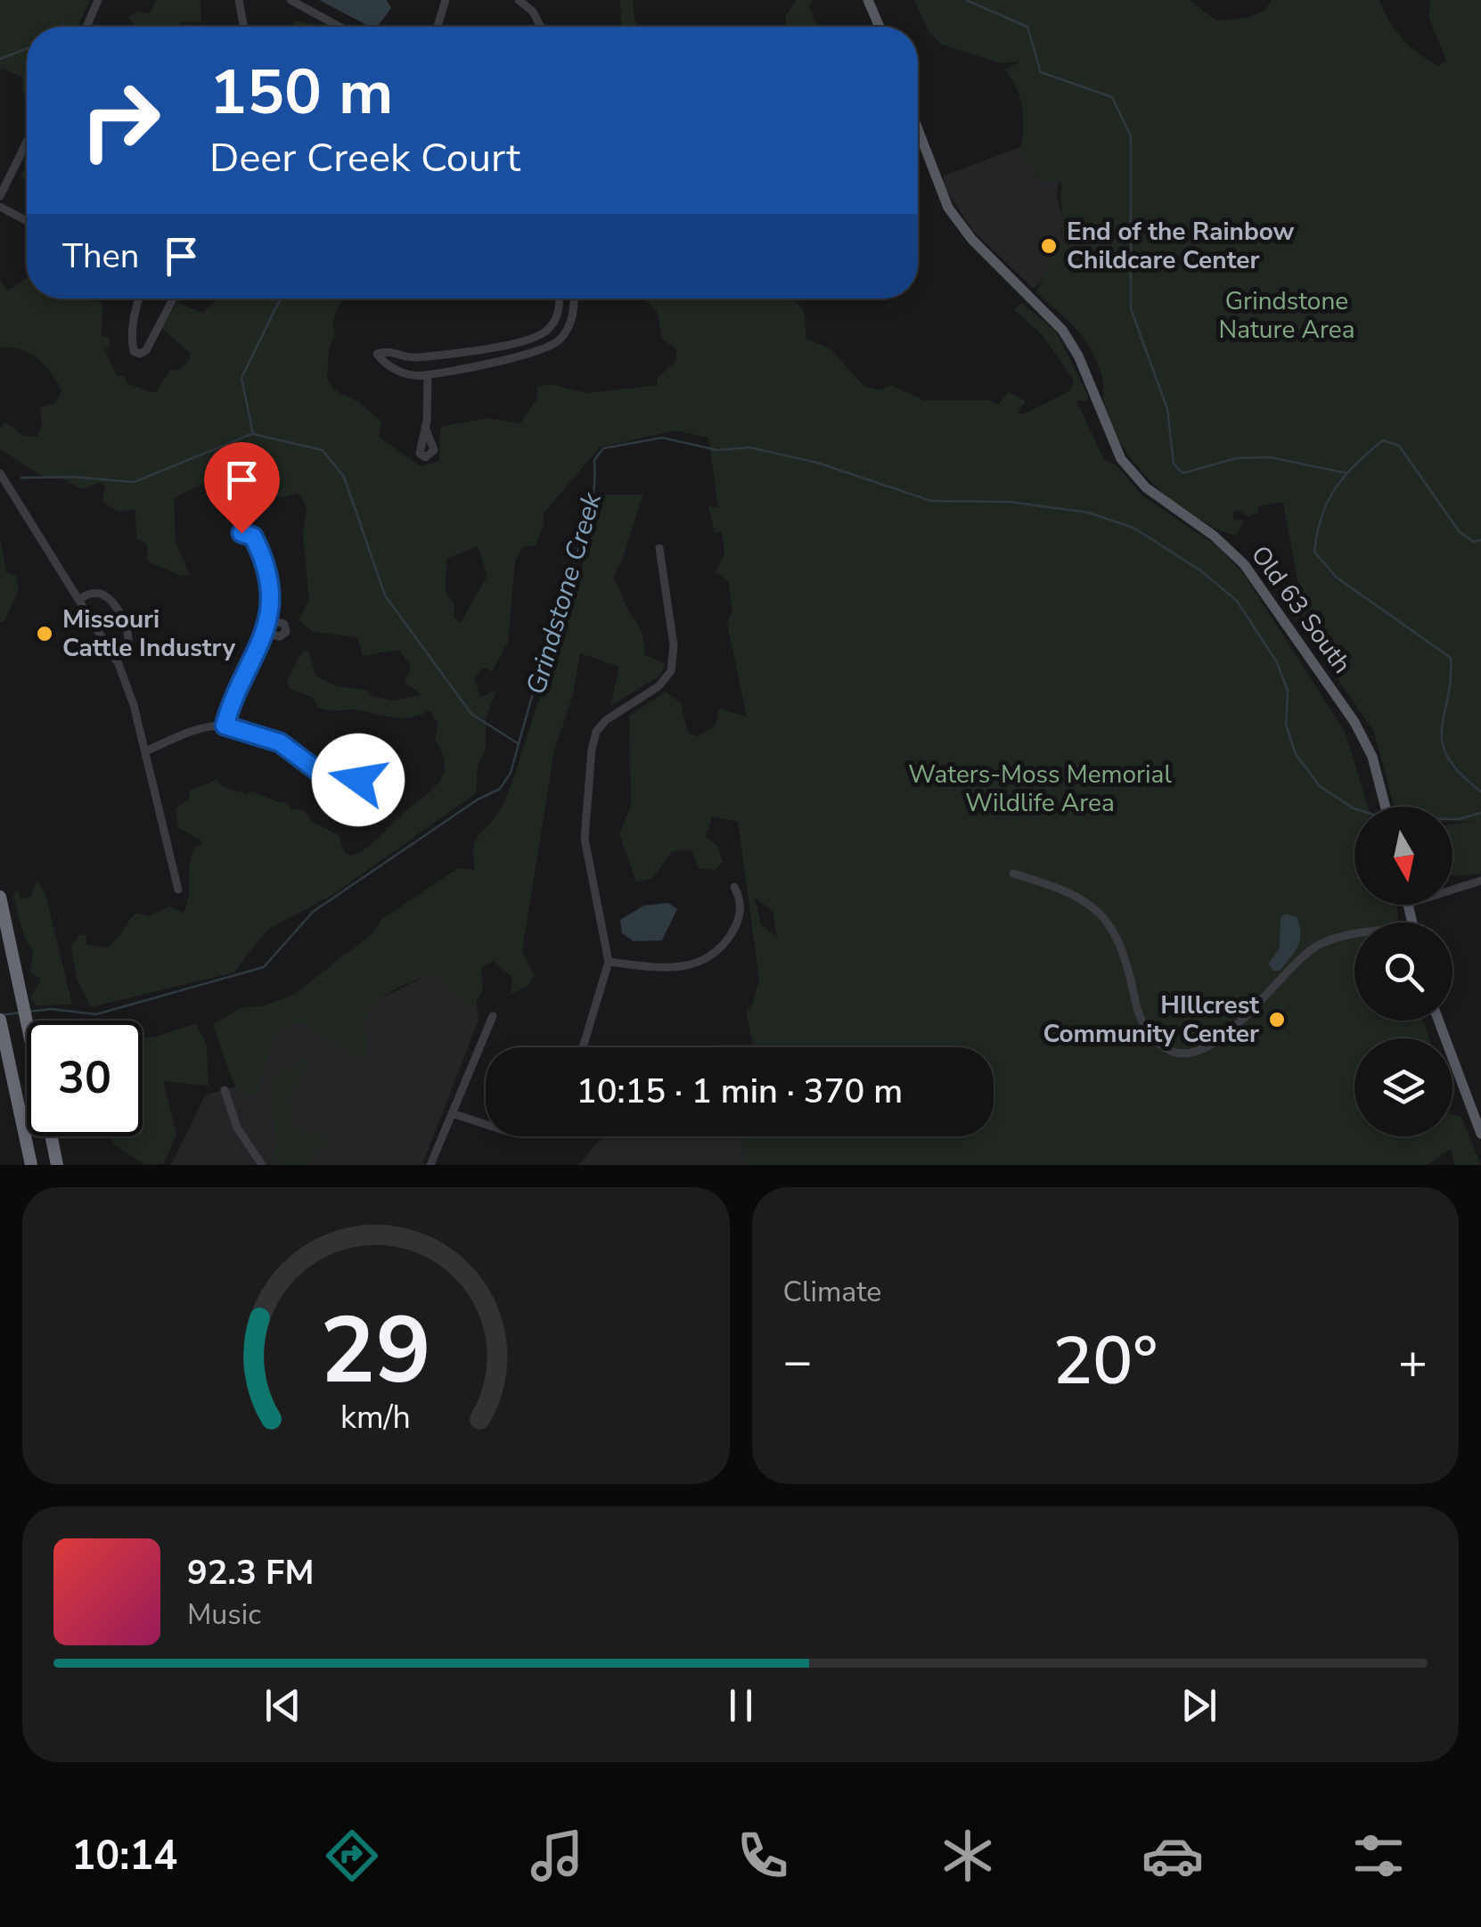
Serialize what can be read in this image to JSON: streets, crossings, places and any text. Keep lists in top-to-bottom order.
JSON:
{
  "streets": {
    "main road": ["Old 63 South"]
  },
  "water": ["Grindstone Creek"],
  "parks": ["Grindstone Nature Area", "Waters-Moss Memorial Wildlife Area"],
  "places": ["End of the Rainbow Childcare Center", "Missouri Cattle Industry", "HIllcrest Community Center"],
  "north": "bottom",
  "page": {
    "turn": ["150 m", "Deer Creek Court"],
    "then": "Then",
    "limit": "30",
    "trip": "10:15 · 1 min · 370 m",
    "tile": "Climate",
    "heat": ["−", "20°", "+"],
    "song": ["92.3 FM", "Music"],
    "tabs": "10:14",
    "gauge": ["29", "km/h"]
  }
}
